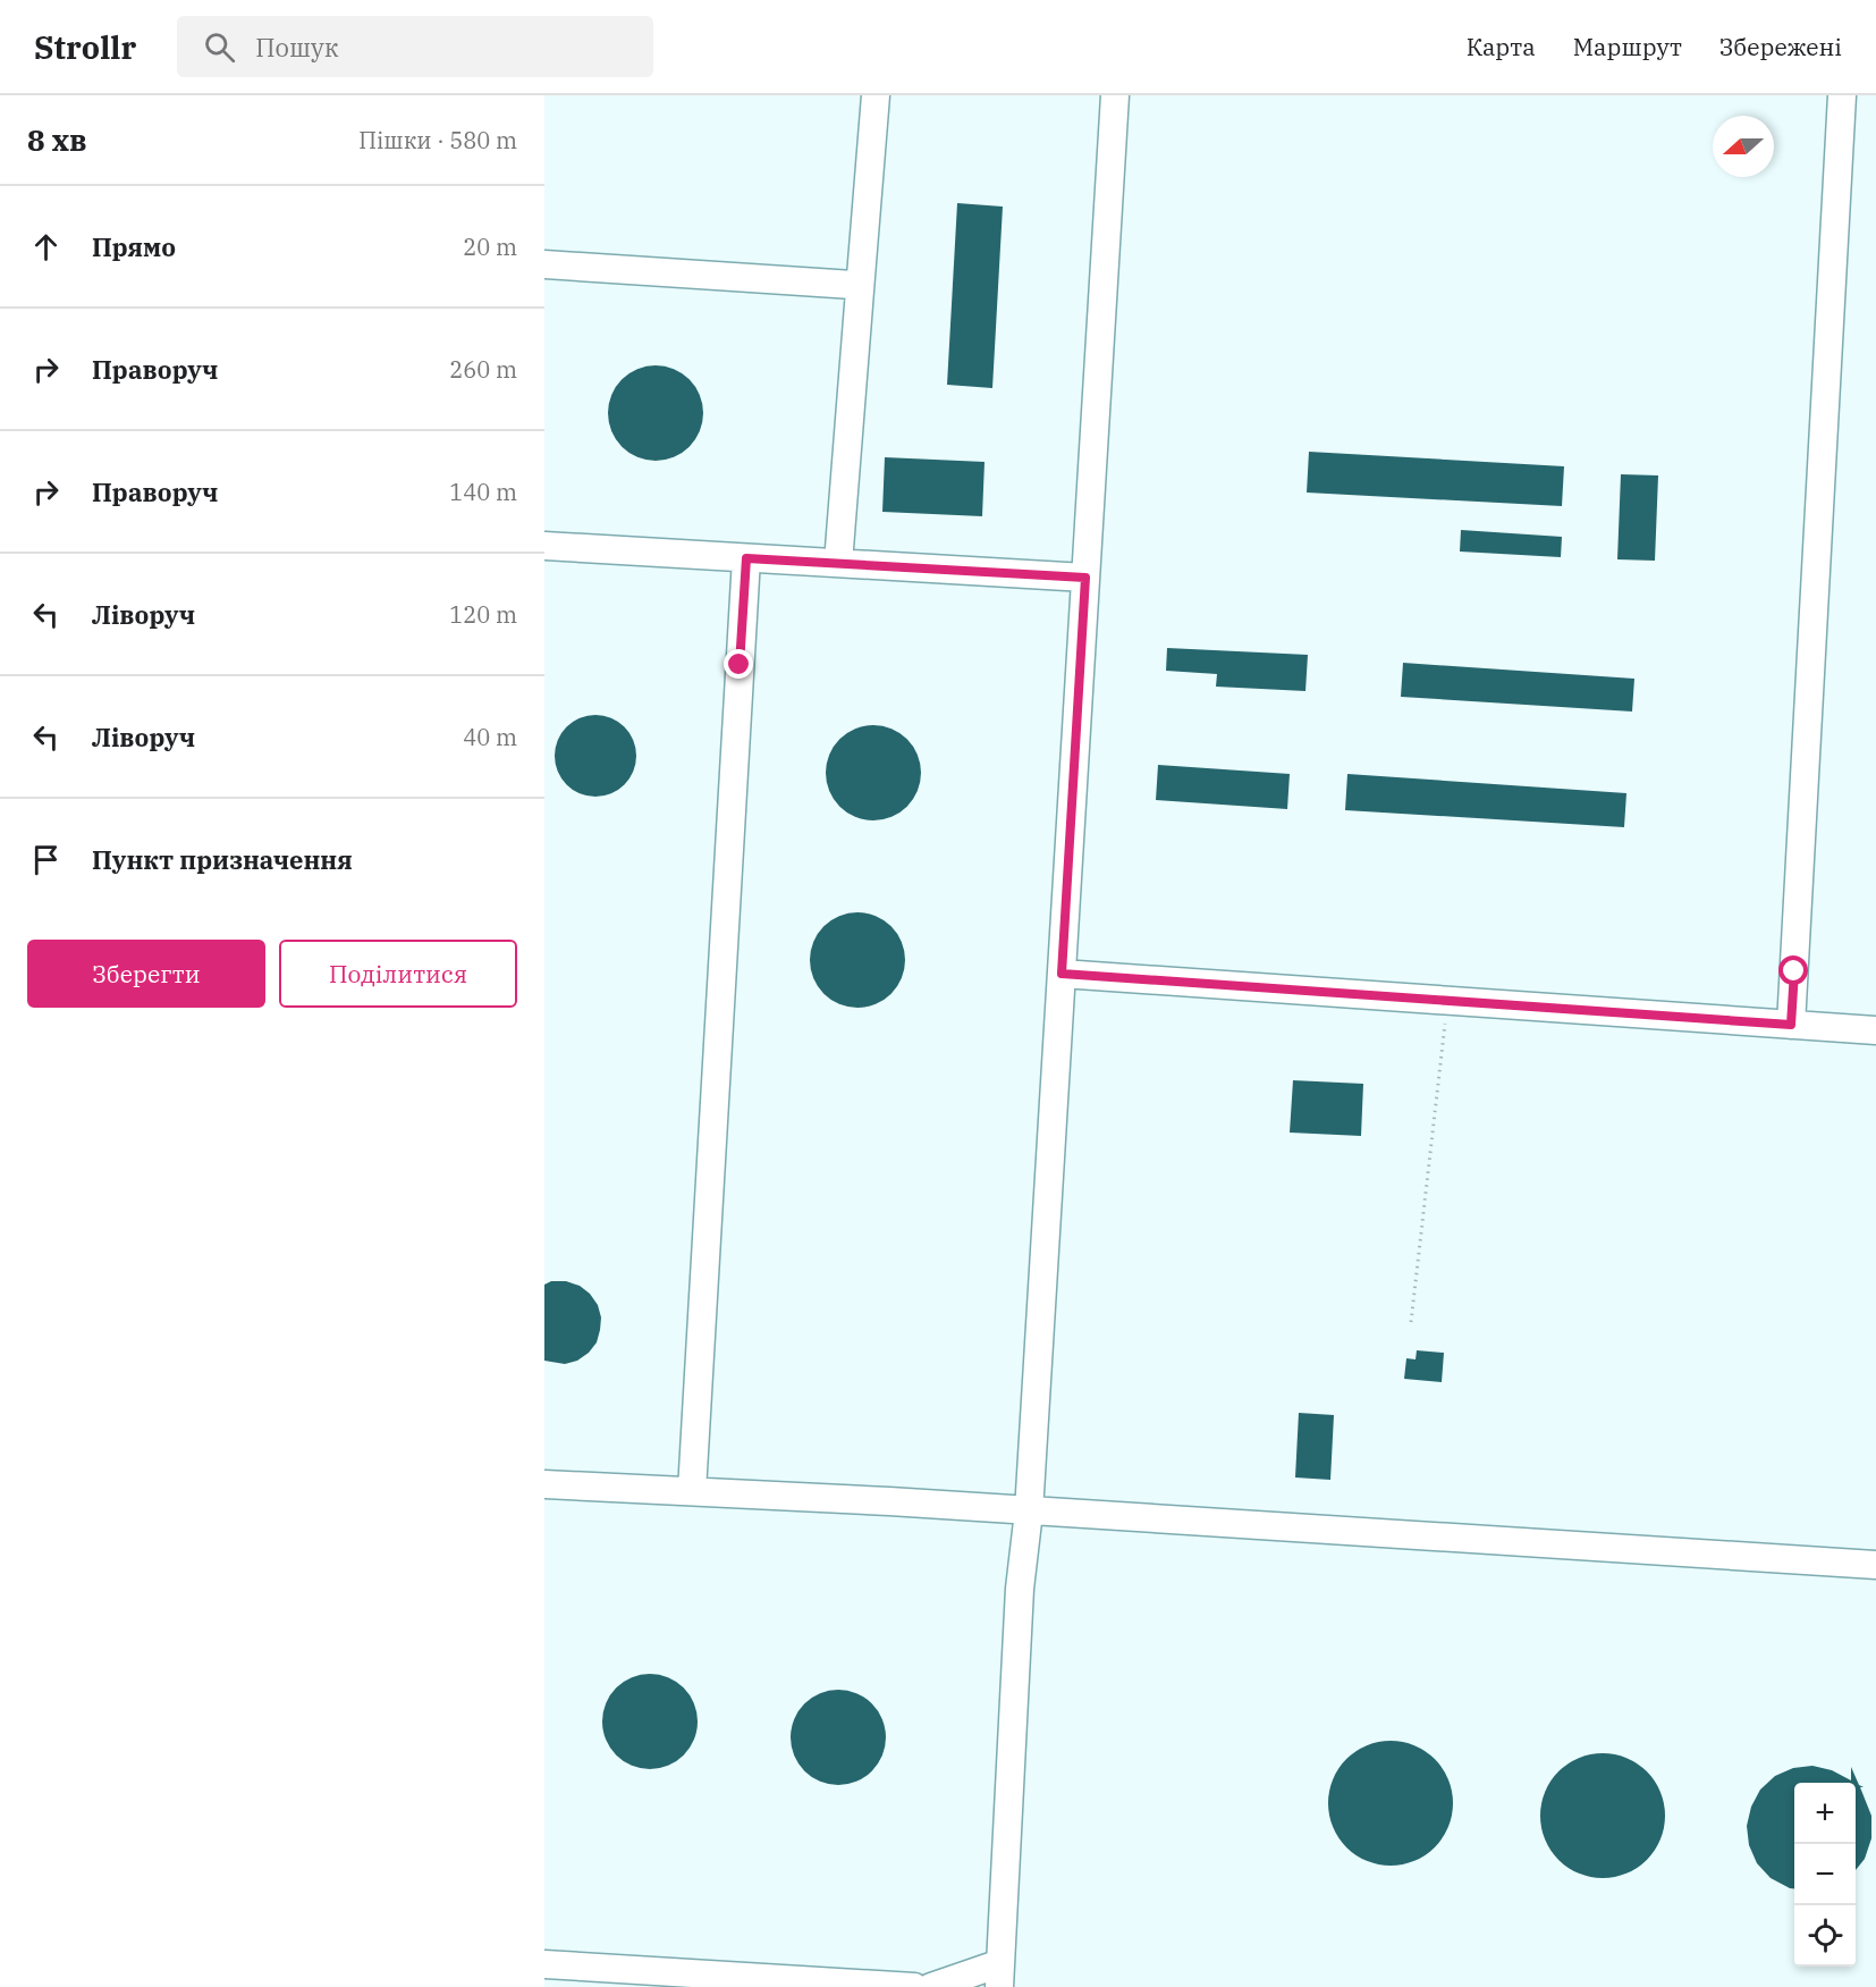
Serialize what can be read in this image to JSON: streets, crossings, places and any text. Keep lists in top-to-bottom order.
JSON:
{
  "north": "left",
  "page": {
    "header": "Strollr",
    "search": "Пошук",
    "nav": ["Карта", "Маршрут", "Збережені"],
    "heading": ["8 хв", "Пішки · 580 m"],
    "list": [
      ["Прямо", "20 m"],
      ["Праворуч", "260 m"],
      ["Праворуч", "140 m"],
      ["Ліворуч", "120 m"],
      ["Ліворуч", "40 m"],
      "Пункт призначення"
    ],
    "buttons": ["Зберегти", "Поділитися"],
    "map_buttons": ["+", "−"]
  }
}
